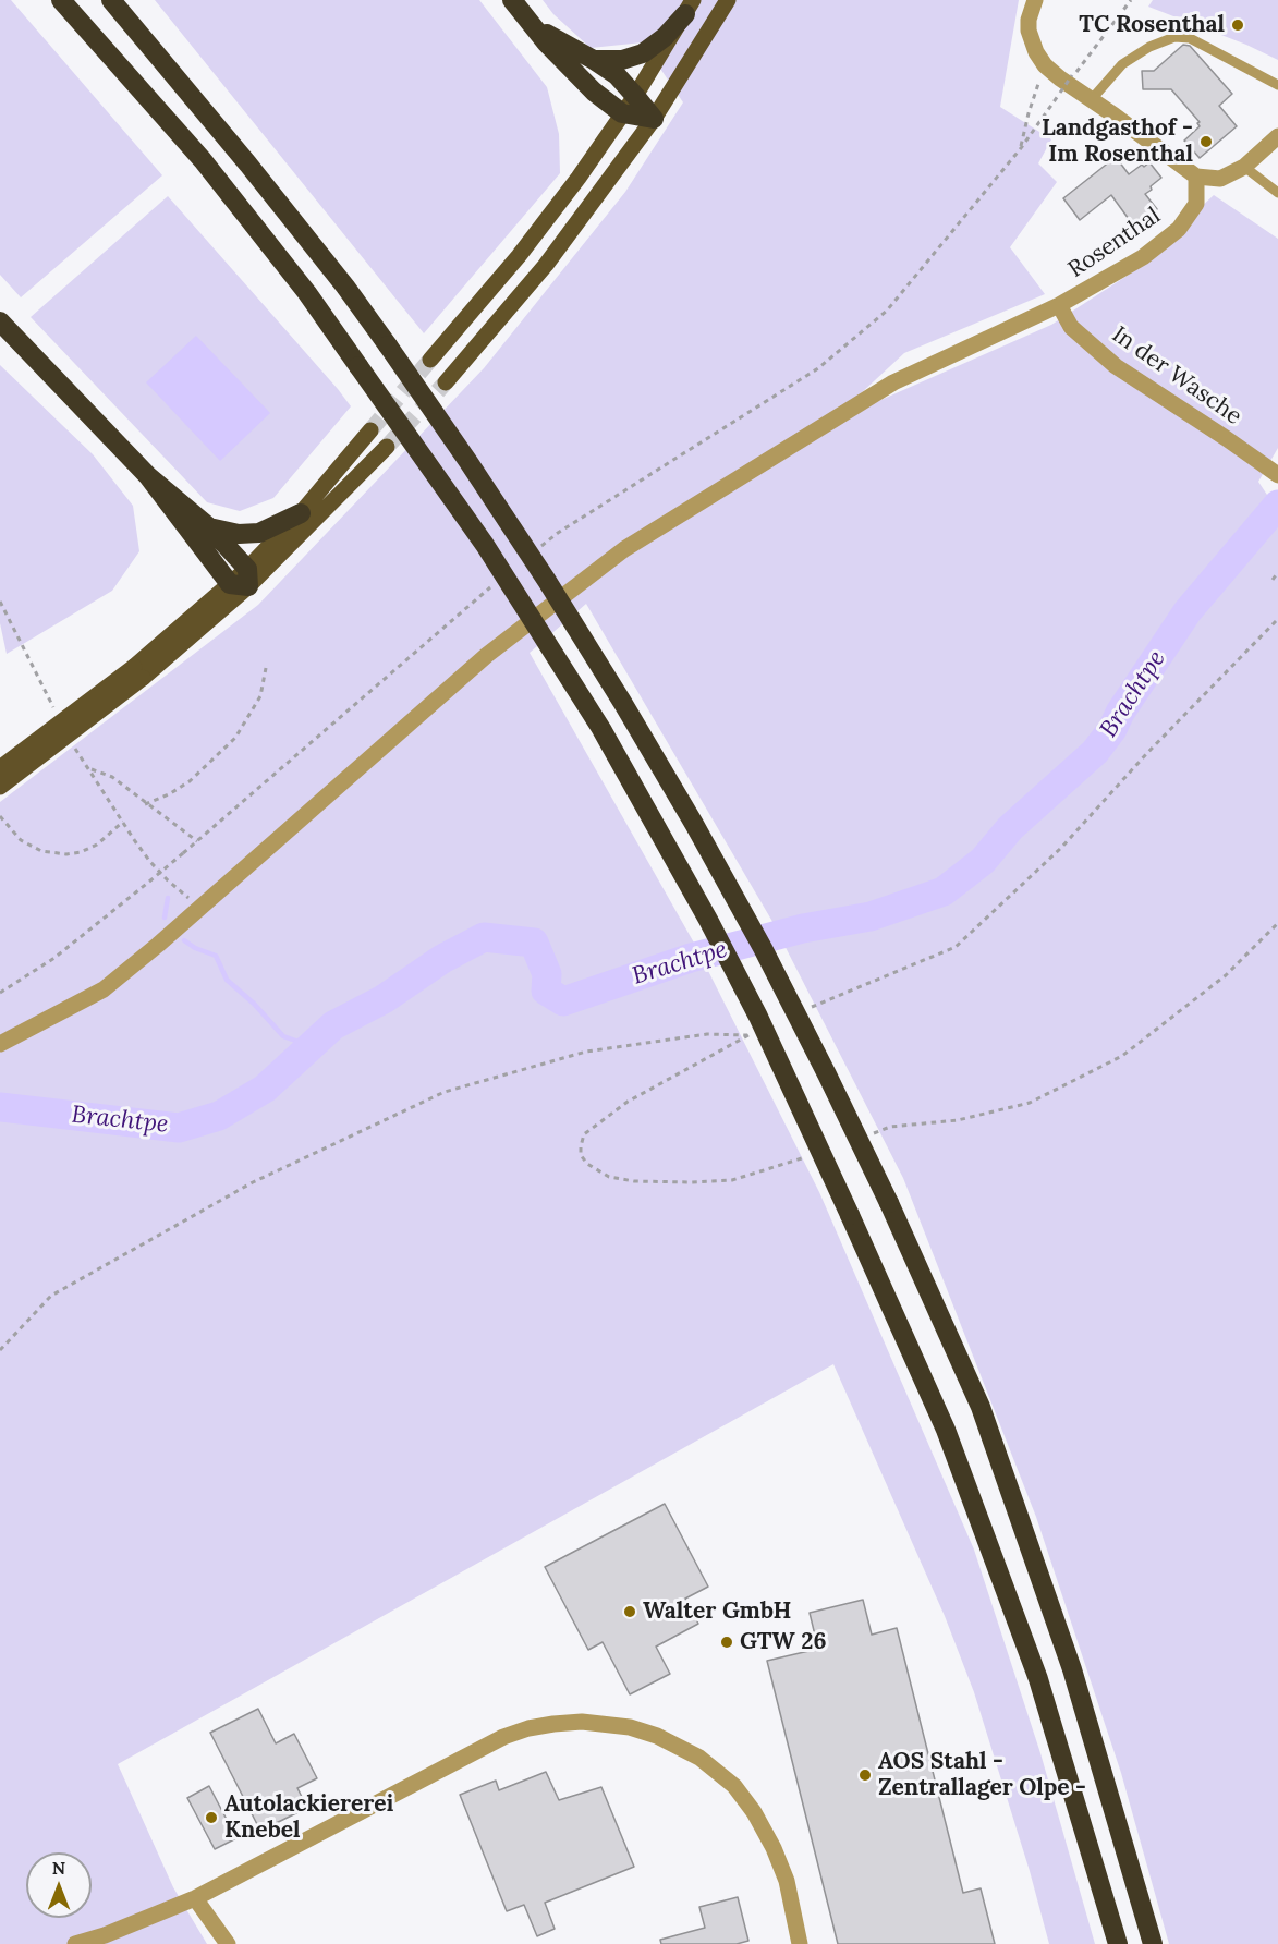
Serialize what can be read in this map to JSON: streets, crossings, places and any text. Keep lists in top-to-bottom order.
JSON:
{
  "streets": {
    "street": ["Rosenthal", "In der Wasche"]
  },
  "crossings": [
    ["Rosenthal", "In der Wasche"]
  ],
  "water": ["Brachtpe"],
  "places": [
    "TC Rosenthal",
    "Landgasthof - Im Rosenthal",
    "Walter GmbH",
    "GTW 26",
    "AOS Stahl - Zentrallager Olpe -",
    "Autolackiererei Knebel"
  ],
  "north": "top"
}
